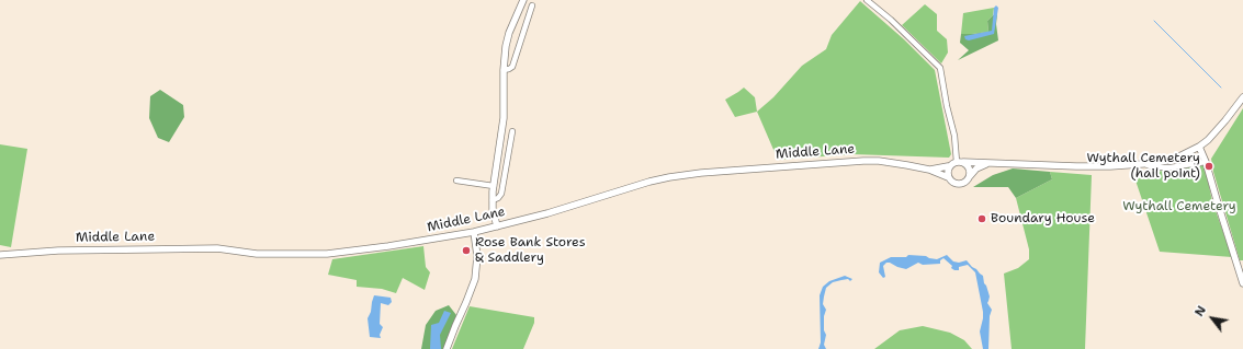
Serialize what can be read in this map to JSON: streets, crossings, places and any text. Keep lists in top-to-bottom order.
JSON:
{
  "streets": {
    "street": ["Middle Lane"]
  },
  "parks": ["Wythall Cemetery"],
  "places": ["Wythall Cemetery (hail point)", "Boundary House", "Rose Bank Stores & Saddlery"],
  "north": "top left"
}
